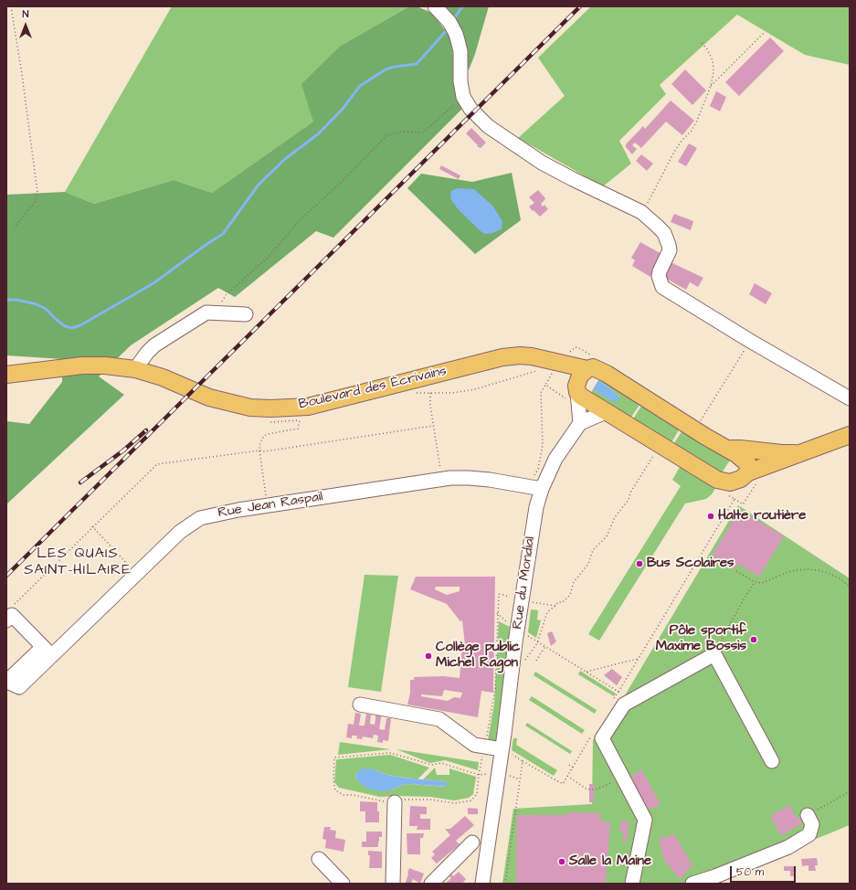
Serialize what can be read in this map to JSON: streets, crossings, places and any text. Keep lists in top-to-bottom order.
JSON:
{
  "streets": {
    "main road": ["Boulevard des Écrivains"],
    "street": ["Rue Jean Raspail", "Rue du Mondial"]
  },
  "crossings": [
    ["Rue Jean Raspail", "Rue du Mondial"]
  ],
  "districts": ["LES QUAIS SAINT-HILAIRE"],
  "places": [
    "Halte routière",
    "Bus Scolaires",
    "Pôle sportif Maxime Bossis",
    "Collège public Michel Ragon",
    "Salle la Maine"
  ],
  "scale_bar": "50 m",
  "north": "top"
}
